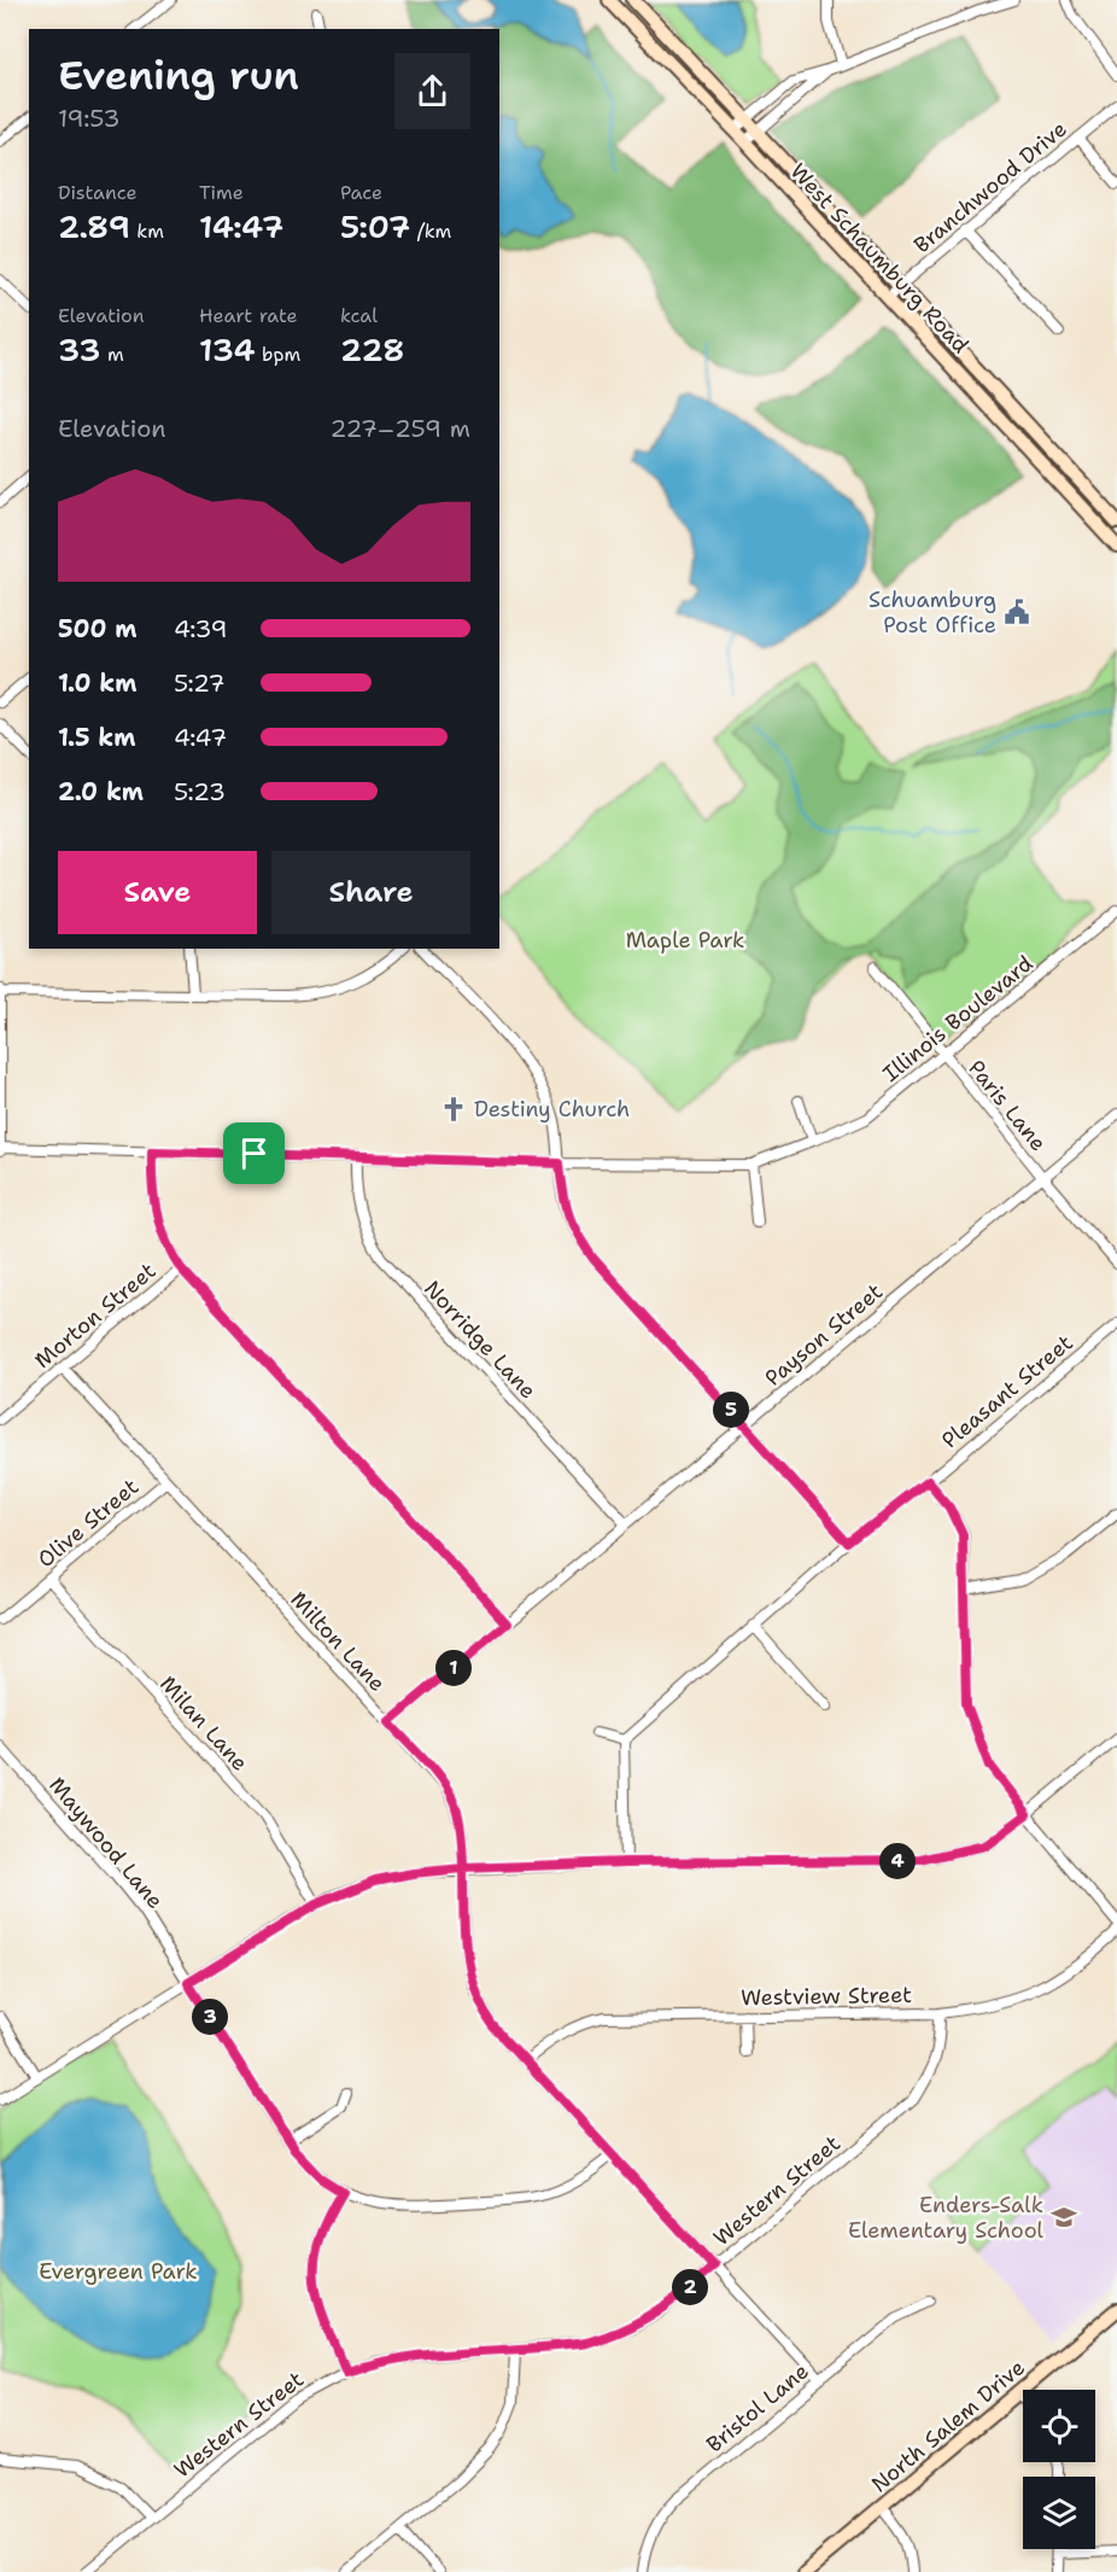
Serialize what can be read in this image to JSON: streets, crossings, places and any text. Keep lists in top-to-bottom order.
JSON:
{
  "streets": {
    "main road": ["West Schaumburg Road", "North Salem Drive"],
    "street": [
      "Branchwood Drive",
      "Illinois Boulevard",
      "Paris Lane",
      "Morton Street",
      "Payson Street",
      "Norridge Lane",
      "Pleasant Street",
      "Olive Street",
      "Milton Lane",
      "Milan Lane",
      "Maywood Lane",
      "Westview Street",
      "Western Street",
      "Bristol Lane"
    ]
  },
  "crossings": [
    ["Branchwood Drive", "West Schaumburg Road"],
    ["Illinois Boulevard", "Paris Lane"],
    ["Illinois Boulevard", "Norridge Lane"],
    ["Paris Lane", "Payson Street"],
    ["Morton Street", "Milton Lane"],
    ["Payson Street", "Norridge Lane"],
    ["Payson Street", "Milton Lane"],
    ["Olive Street", "Milton Lane"],
    ["Olive Street", "Milan Lane"],
    ["Milton Lane", "Maywood Lane"],
    ["Milton Lane", "Westview Street"],
    ["Milton Lane", "Western Street"],
    ["Milton Lane", "Bristol Lane"],
    ["Westview Street", "Western Street"]
  ],
  "parks": ["Maple Park", "Evergreen Park"],
  "places": {
    "public building": ["Schuamburg Post Office"],
    "church": ["Destiny Church"],
    "school or university": ["Enders-Salk Elementary School"]
  },
  "page": {
    "heading": ["Evening run", "19:53"],
    "stats": [
      ["Distance", "2.89 km"],
      ["Time", "14:47"],
      ["Pace", "5:07 /km"],
      ["Elevation", "33 m"],
      ["Heart rate", "134 bpm"],
      ["kcal", "228"]
    ],
    "chart": ["Elevation", "227–259 m"],
    "list": [
      {
        "name": "500 m",
        "note": "4:39"
      },
      {
        "name": "1.0 km",
        "note": "5:27"
      },
      {
        "name": "1.5 km",
        "note": "4:47"
      },
      {
        "name": "2.0 km",
        "note": "5:23"
      }
    ],
    "buttons": ["Save", "Share"],
    "pins": [
      "5",
      "1",
      "4",
      "3",
      "2"
    ]
  }
}
